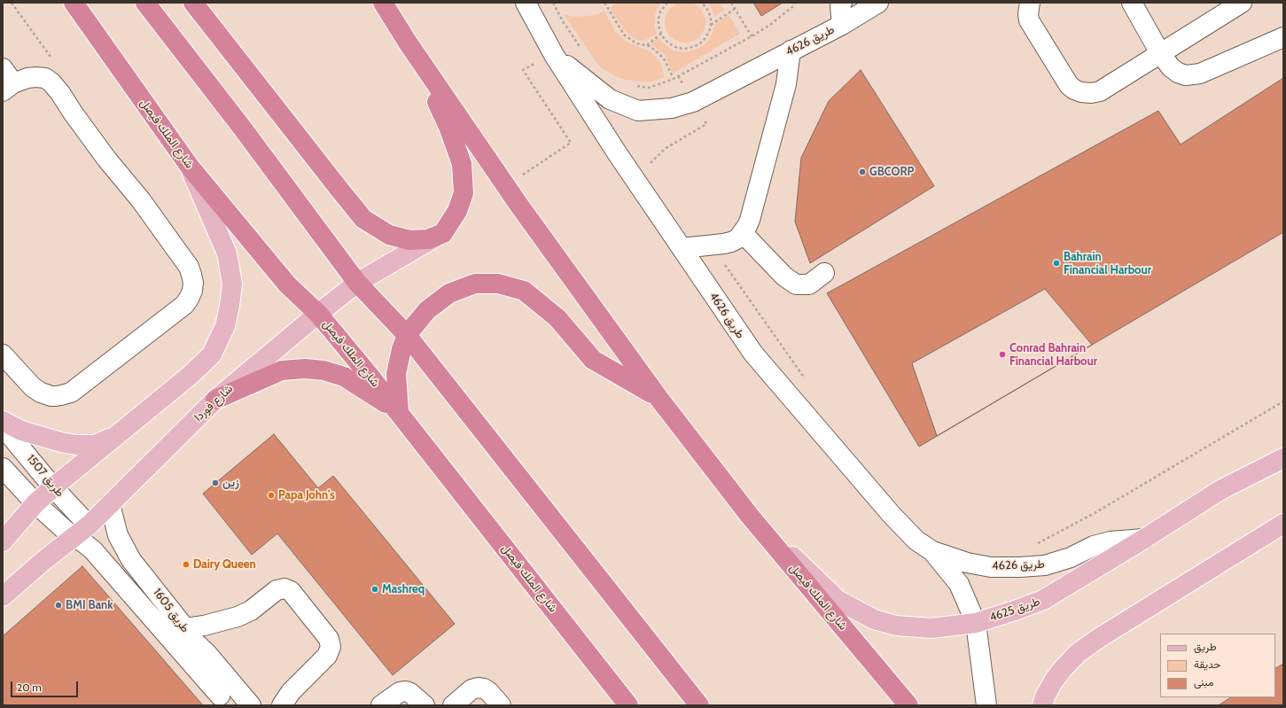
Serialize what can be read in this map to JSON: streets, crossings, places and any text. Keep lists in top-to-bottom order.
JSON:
{
  "streets": {
    "highway": ["شارع الملك فيصل"],
    "main road": ["شارع فوردا", "طريق 4625"],
    "street": ["طريق 4626", "طريق 1507", "طريق 1605"]
  },
  "crossings": [
    ["طريق 4626", "طريق 4625"],
    ["شارع الملك فيصل", "شارع فوردا"],
    ["شارع الملك فيصل", "طريق 4625"],
    ["شارع فوردا", "طريق 1507"],
    ["شارع فوردا", "طريق 1605"],
    ["طريق 1507", "طريق 1605"]
  ],
  "places": [
    "GBCORP",
    "Bahrain Financial Harbour",
    "Conrad Bahrain Financial Harbour",
    "زين",
    "Papa John's",
    "Dairy Queen",
    "Mashreq",
    "BMI Bank"
  ],
  "legend": ["طريق", "حديقة", "مبنى"],
  "scale_bar": "20 m"
}
